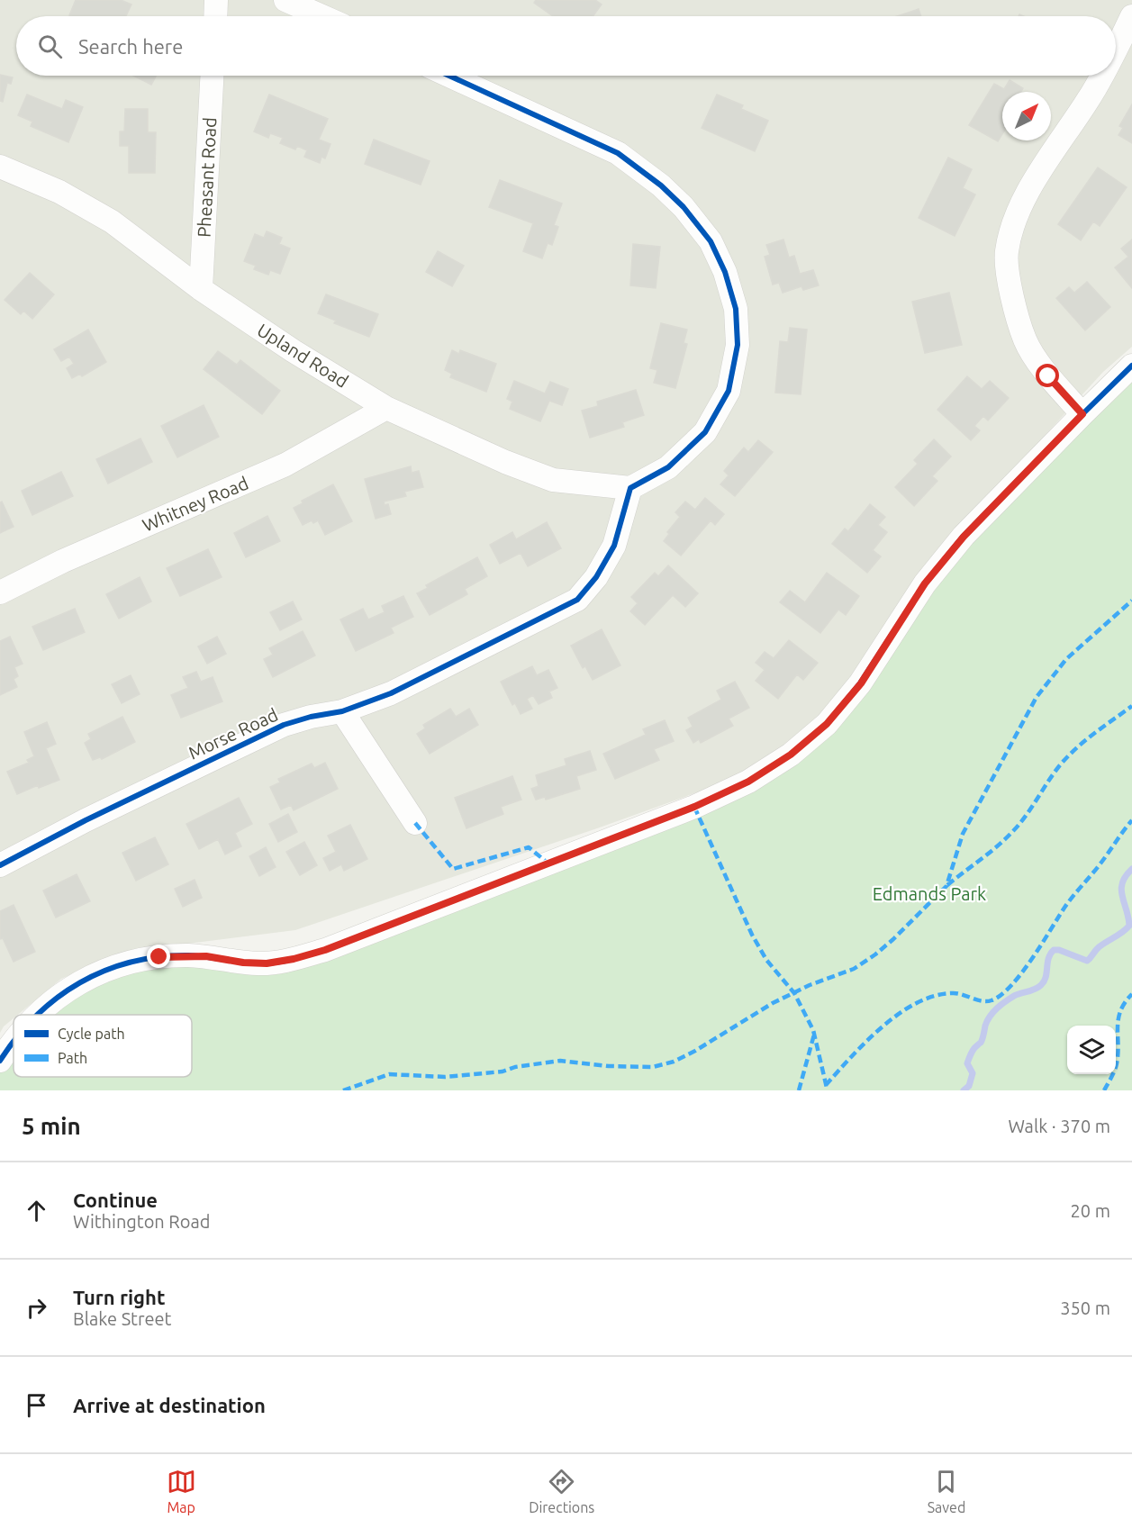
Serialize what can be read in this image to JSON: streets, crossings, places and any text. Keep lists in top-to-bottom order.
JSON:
{
  "streets": {
    "street": [
      "Pheasant Road",
      "Upland Road",
      "Whitney Road",
      "Morse Road"
    ]
  },
  "crossings": [
    ["Pheasant Road", "Upland Road"],
    ["Upland Road", "Whitney Road"],
    ["Upland Road", "Morse Road"]
  ],
  "parks": ["Edmands Park"],
  "legend": ["Cycle path", "Path"],
  "north": "top right",
  "page": {
    "search": "Search here",
    "heading": ["5 min", "Walk · 370 m"],
    "list": [
      ["Continue", "Withington Road", "20 m"],
      ["Turn right", "Blake Street", "350 m"],
      "Arrive at destination"
    ],
    "nav": ["Map", "Directions", "Saved"]
  }
}
